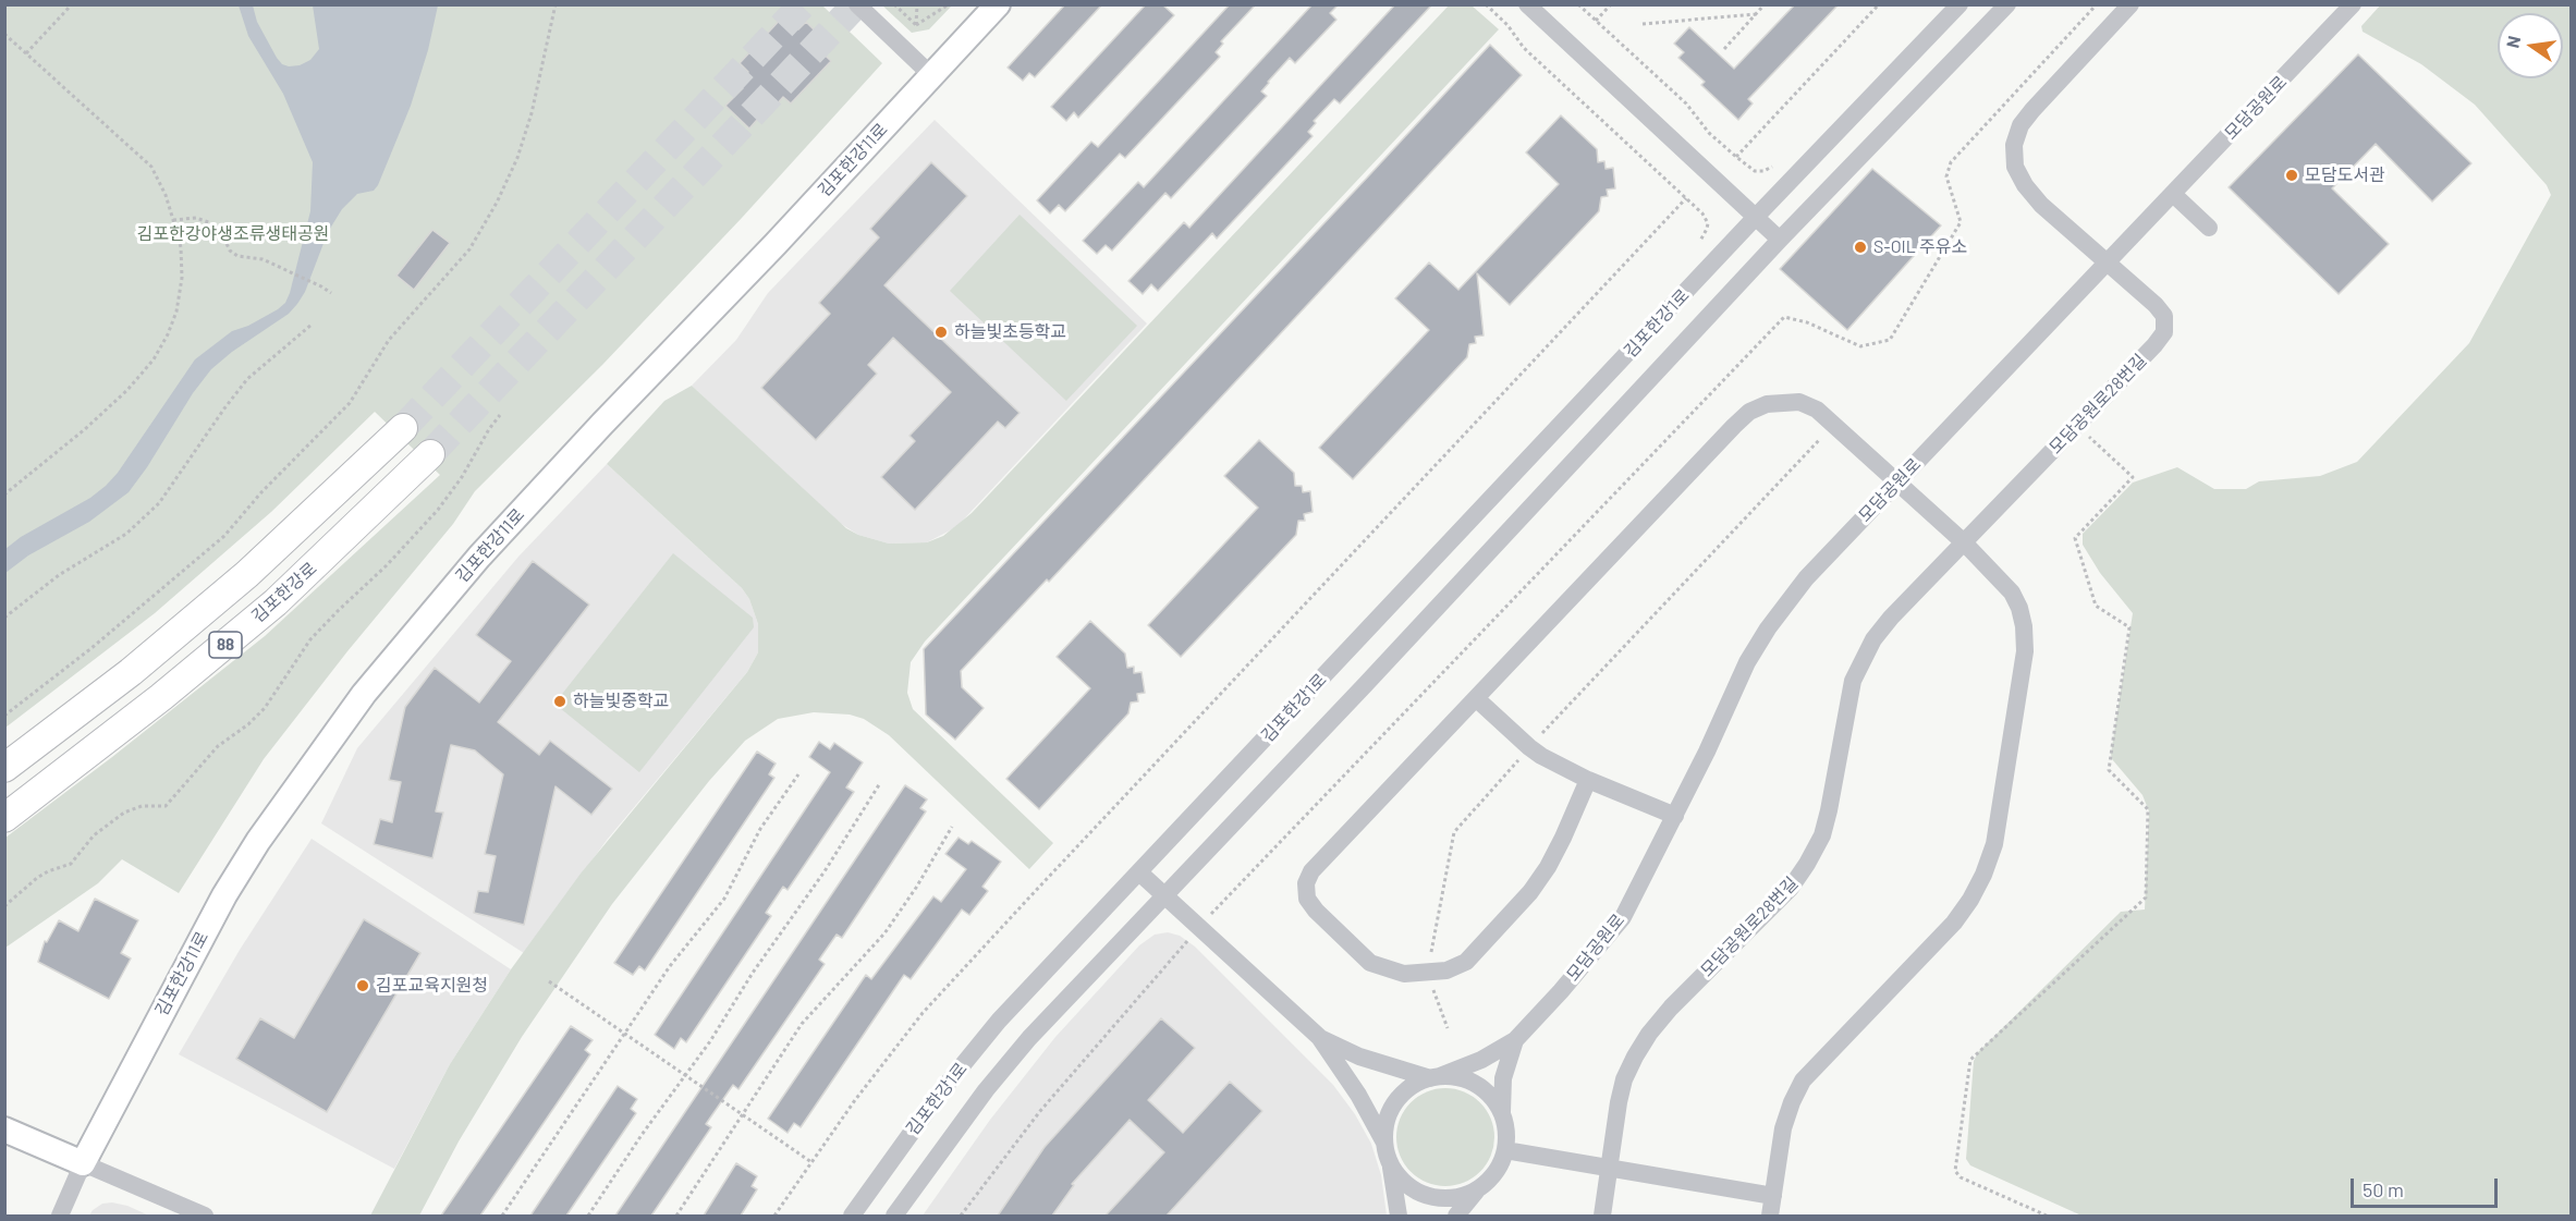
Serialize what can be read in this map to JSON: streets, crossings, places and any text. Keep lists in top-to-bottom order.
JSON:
{
  "streets": {
    "highway": ["김포한강로", "88"],
    "main road": ["김포한강11로"],
    "street": ["모담공원로", "김포한강1로", "모담공원로28번길"]
  },
  "crossings": [
    ["모담공원로", "모담공원로28번길"]
  ],
  "parks": ["김포한강야생조류생태공원"],
  "places": [
    "모담도서관",
    "S-OIL 주유소",
    "하늘빛초등학교",
    "하늘빛중학교",
    "김포교육지원청"
  ],
  "scale_bar": "50 m",
  "north": "left"
}
